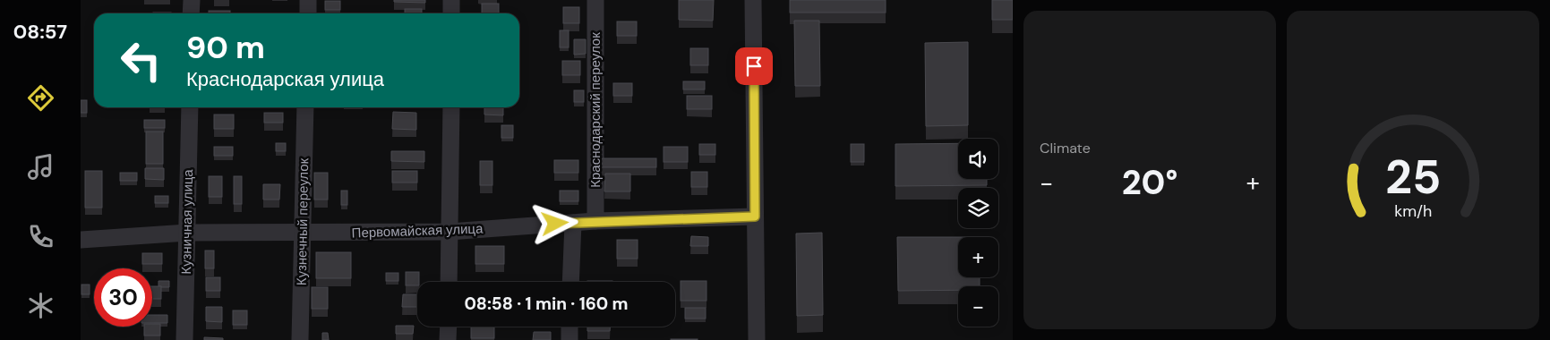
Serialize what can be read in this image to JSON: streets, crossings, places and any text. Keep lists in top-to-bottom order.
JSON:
{
  "streets": {
    "street": [
      "Краснодарский переулок",
      "Кузничная улица",
      "Кузнечный переулок",
      "Первомайская улица"
    ]
  },
  "crossings": [
    ["Краснодарский переулок", "Первомайская улица"],
    ["Кузничная улица", "Первомайская улица"],
    ["Кузнечный переулок", "Первомайская улица"]
  ],
  "page": {
    "tabs": "08:57",
    "tile": "Climate",
    "turn": ["90 m", "Краснодарская улица"],
    "map_buttons": ["+", "−"],
    "heat": ["−", "20°", "+"],
    "limit": "30",
    "trip": "08:58 · 1 min · 160 m",
    "gauge": ["25", "km/h"]
  }
}
